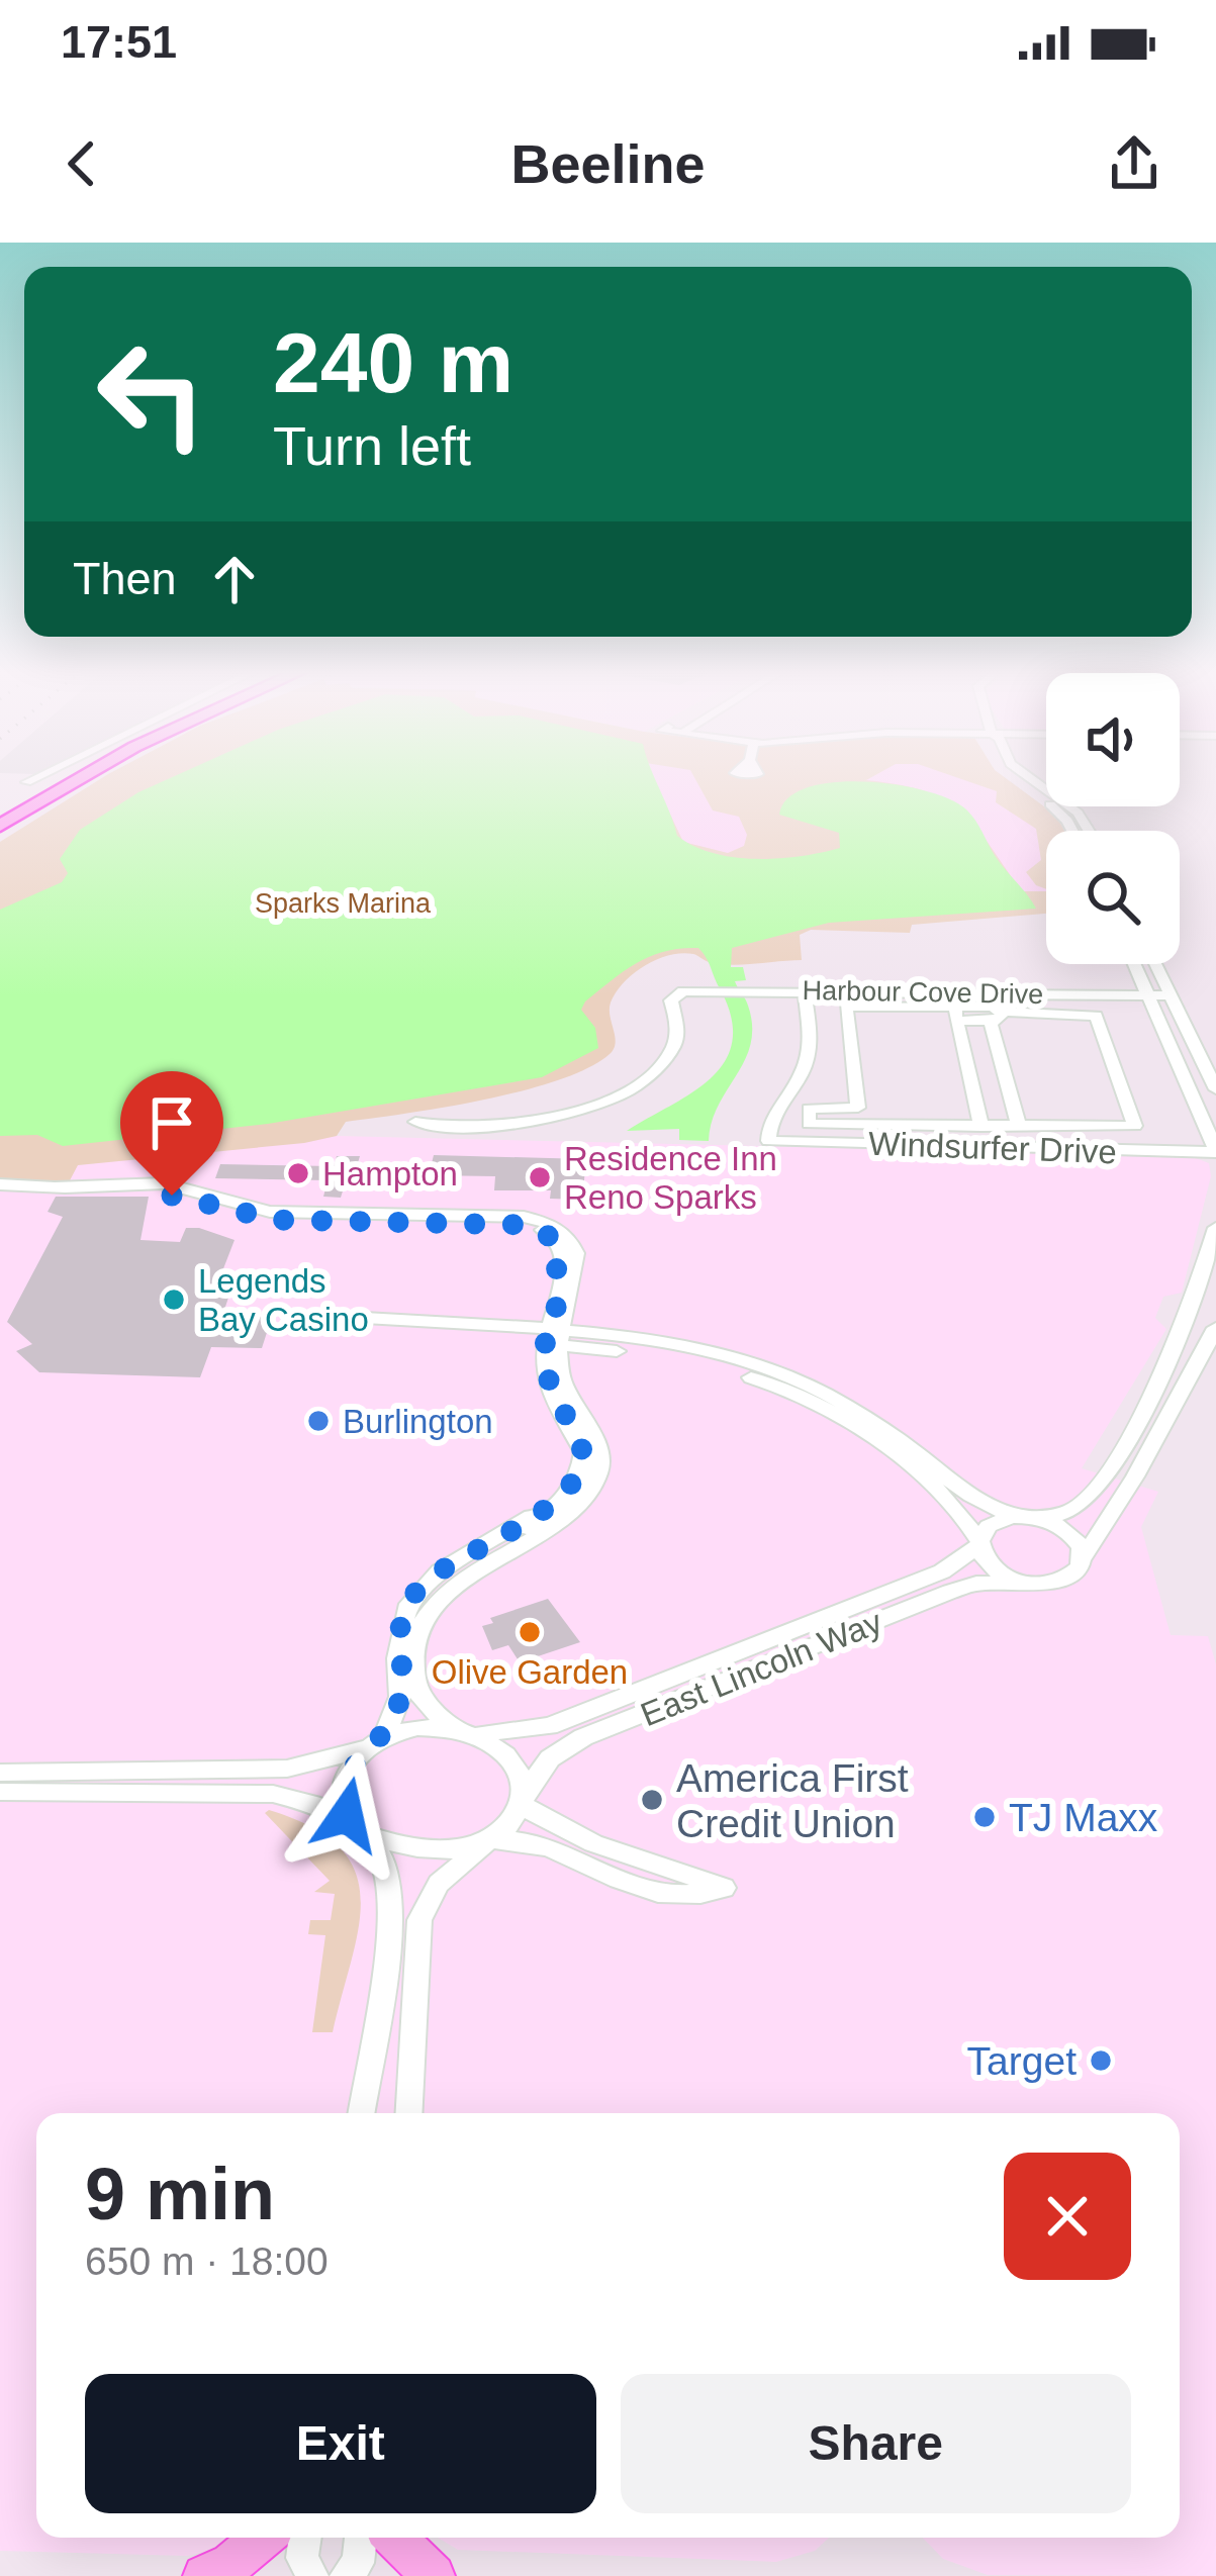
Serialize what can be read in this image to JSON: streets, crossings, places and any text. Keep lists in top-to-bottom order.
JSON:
{
  "streets": {
    "street": ["Harbour Cove Drive", "Windsurfer Drive", "East Lincoln Way"]
  },
  "crossings": [
    ["Harbour Cove Drive", "Windsurfer Drive"]
  ],
  "parks": ["Sparks Marina"],
  "places": [
    "Hampton",
    "Residence Inn Reno Sparks",
    "Legends Bay Casino",
    "Burlington",
    "Olive Garden",
    "America First Credit Union",
    "TJ Maxx",
    "Target"
  ],
  "page": {
    "status": "17:51",
    "header": "Beeline",
    "turn": ["240 m", "Turn left"],
    "then": "Then",
    "heading": ["9 min", "650 m · 18:00"],
    "buttons": ["Exit", "Share"]
  }
}
